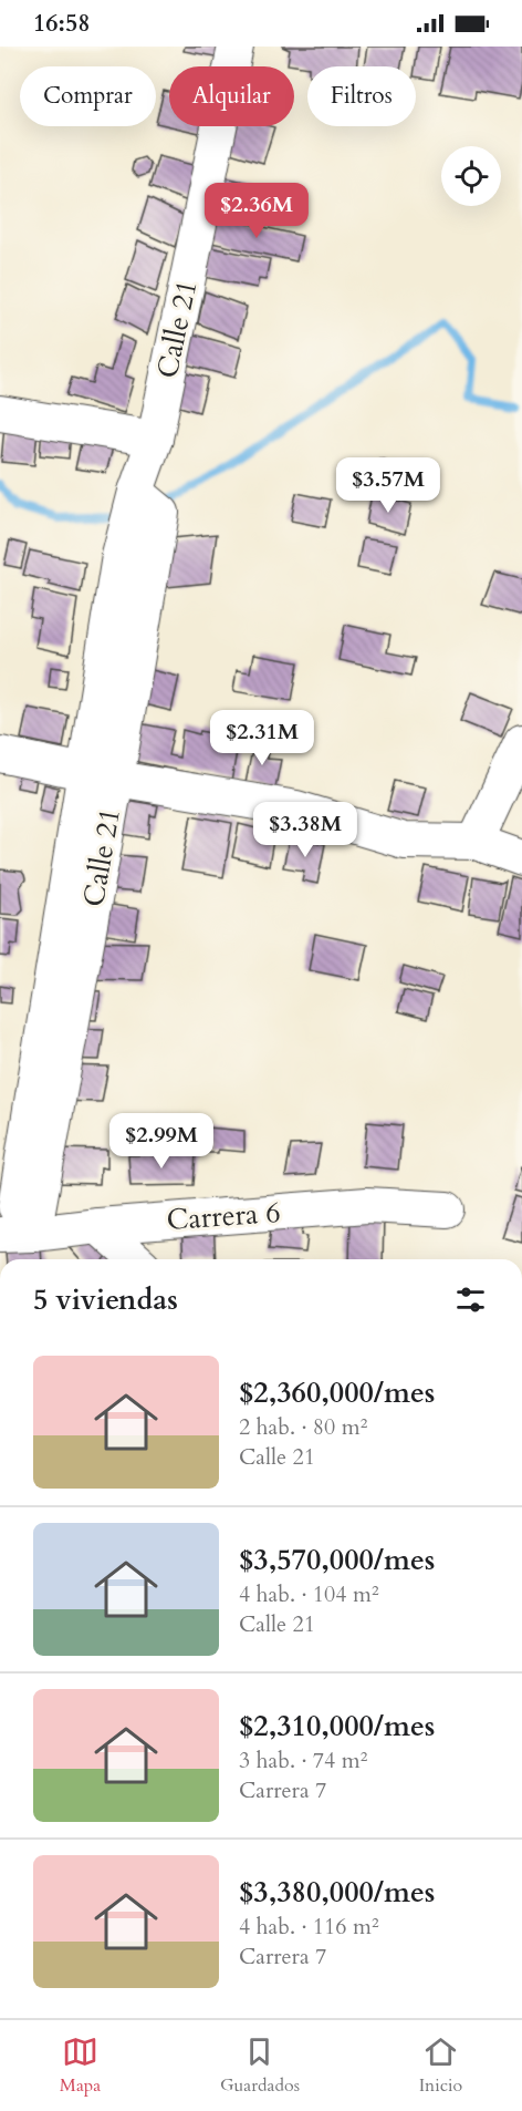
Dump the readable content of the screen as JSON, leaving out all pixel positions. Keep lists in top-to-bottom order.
{
  "streets": {
    "street": ["Calle 21", "Carrera 6"]
  },
  "crossings": [
    ["Calle 21", "Carrera 6"]
  ],
  "page": {
    "status": "16:58",
    "chip": ["Comprar", "Alquilar", "Filtros"],
    "price": [
      "$2.36M",
      "$3.57M",
      "$2.31M",
      "$3.38M",
      "$2.99M"
    ],
    "heading": "5 viviendas",
    "list": [
      {
        "name": "$2,360,000/mes",
        "note": "2 hab. · 80 m² · Calle 21"
      },
      {
        "name": "$3,570,000/mes",
        "note": "4 hab. · 104 m² · Calle 21"
      },
      {
        "name": "$2,310,000/mes",
        "note": "3 hab. · 74 m² · Carrera 7"
      },
      {
        "name": "$3,380,000/mes",
        "note": "4 hab. · 116 m² · Carrera 7"
      }
    ],
    "tabs": ["Mapa", "Guardados", "Inicio"]
  }
}
